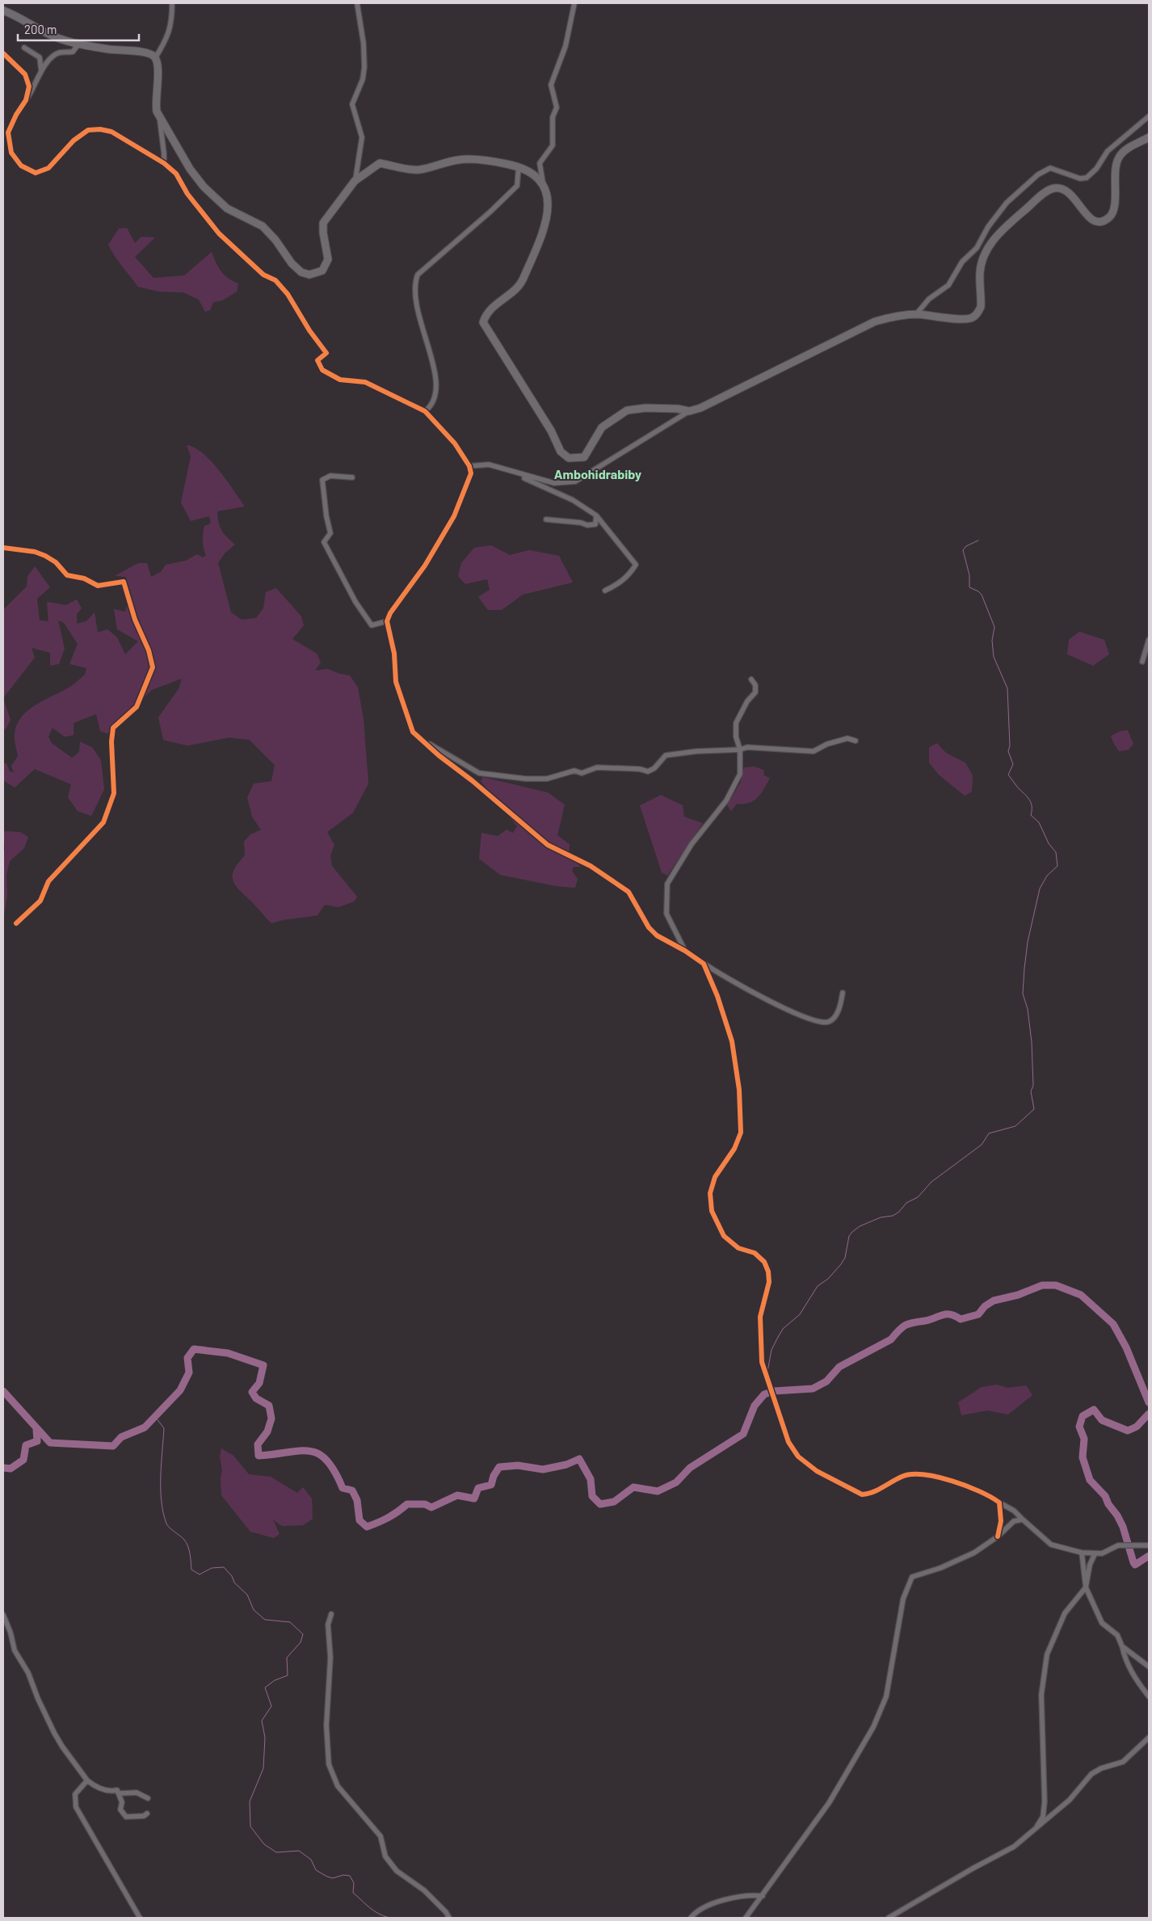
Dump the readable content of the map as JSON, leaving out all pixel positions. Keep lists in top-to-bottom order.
{
  "districts": ["Ambohidrabiby"],
  "scale_bar": "200 m"
}
